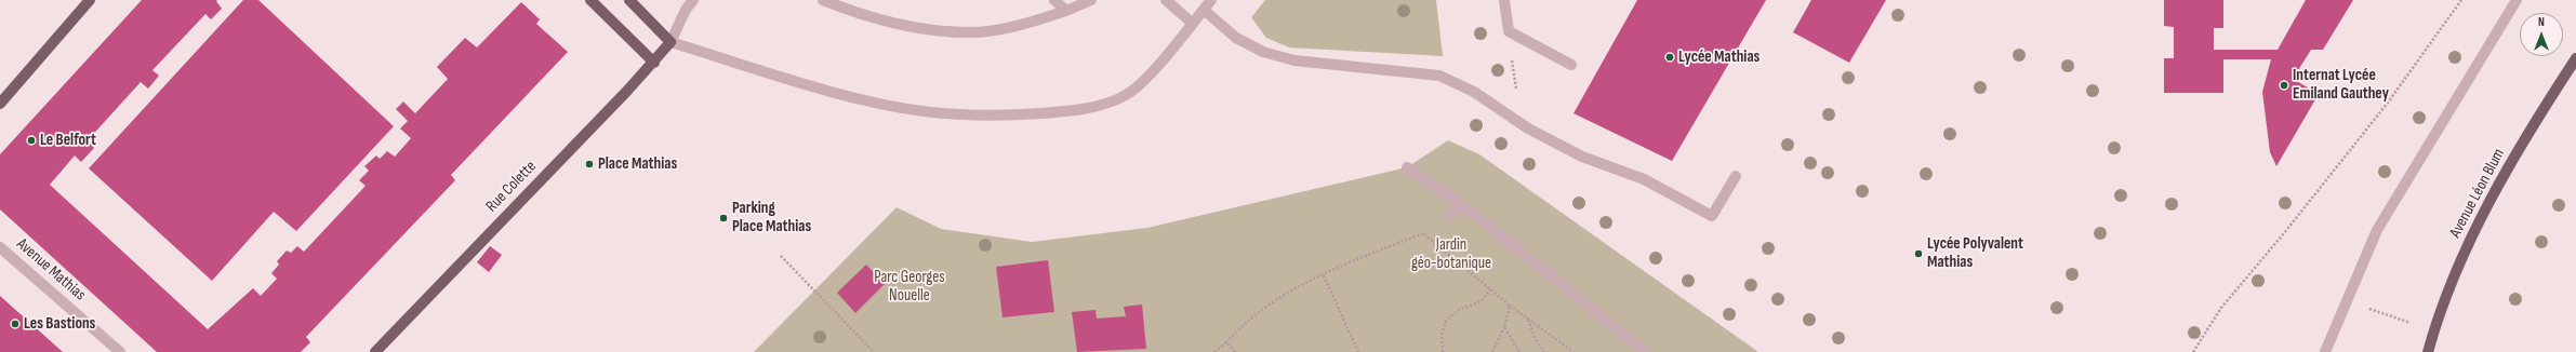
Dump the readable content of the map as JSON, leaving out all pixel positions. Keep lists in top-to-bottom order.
{
  "streets": {
    "main road": ["Rue Colette", "Avenue Léon Blum"],
    "street": ["Avenue Mathias"]
  },
  "parks": ["Jardin géo-botanique", "Parc Georges Nouelle"],
  "places": [
    "Lycée Mathias",
    "Internat Lycée Emiland Gauthey",
    "Le Belfort",
    "Place Mathias",
    "Parking Place Mathias",
    "Lycée Polyvalent Mathias",
    "Les Bastions"
  ],
  "north": "top"
}
